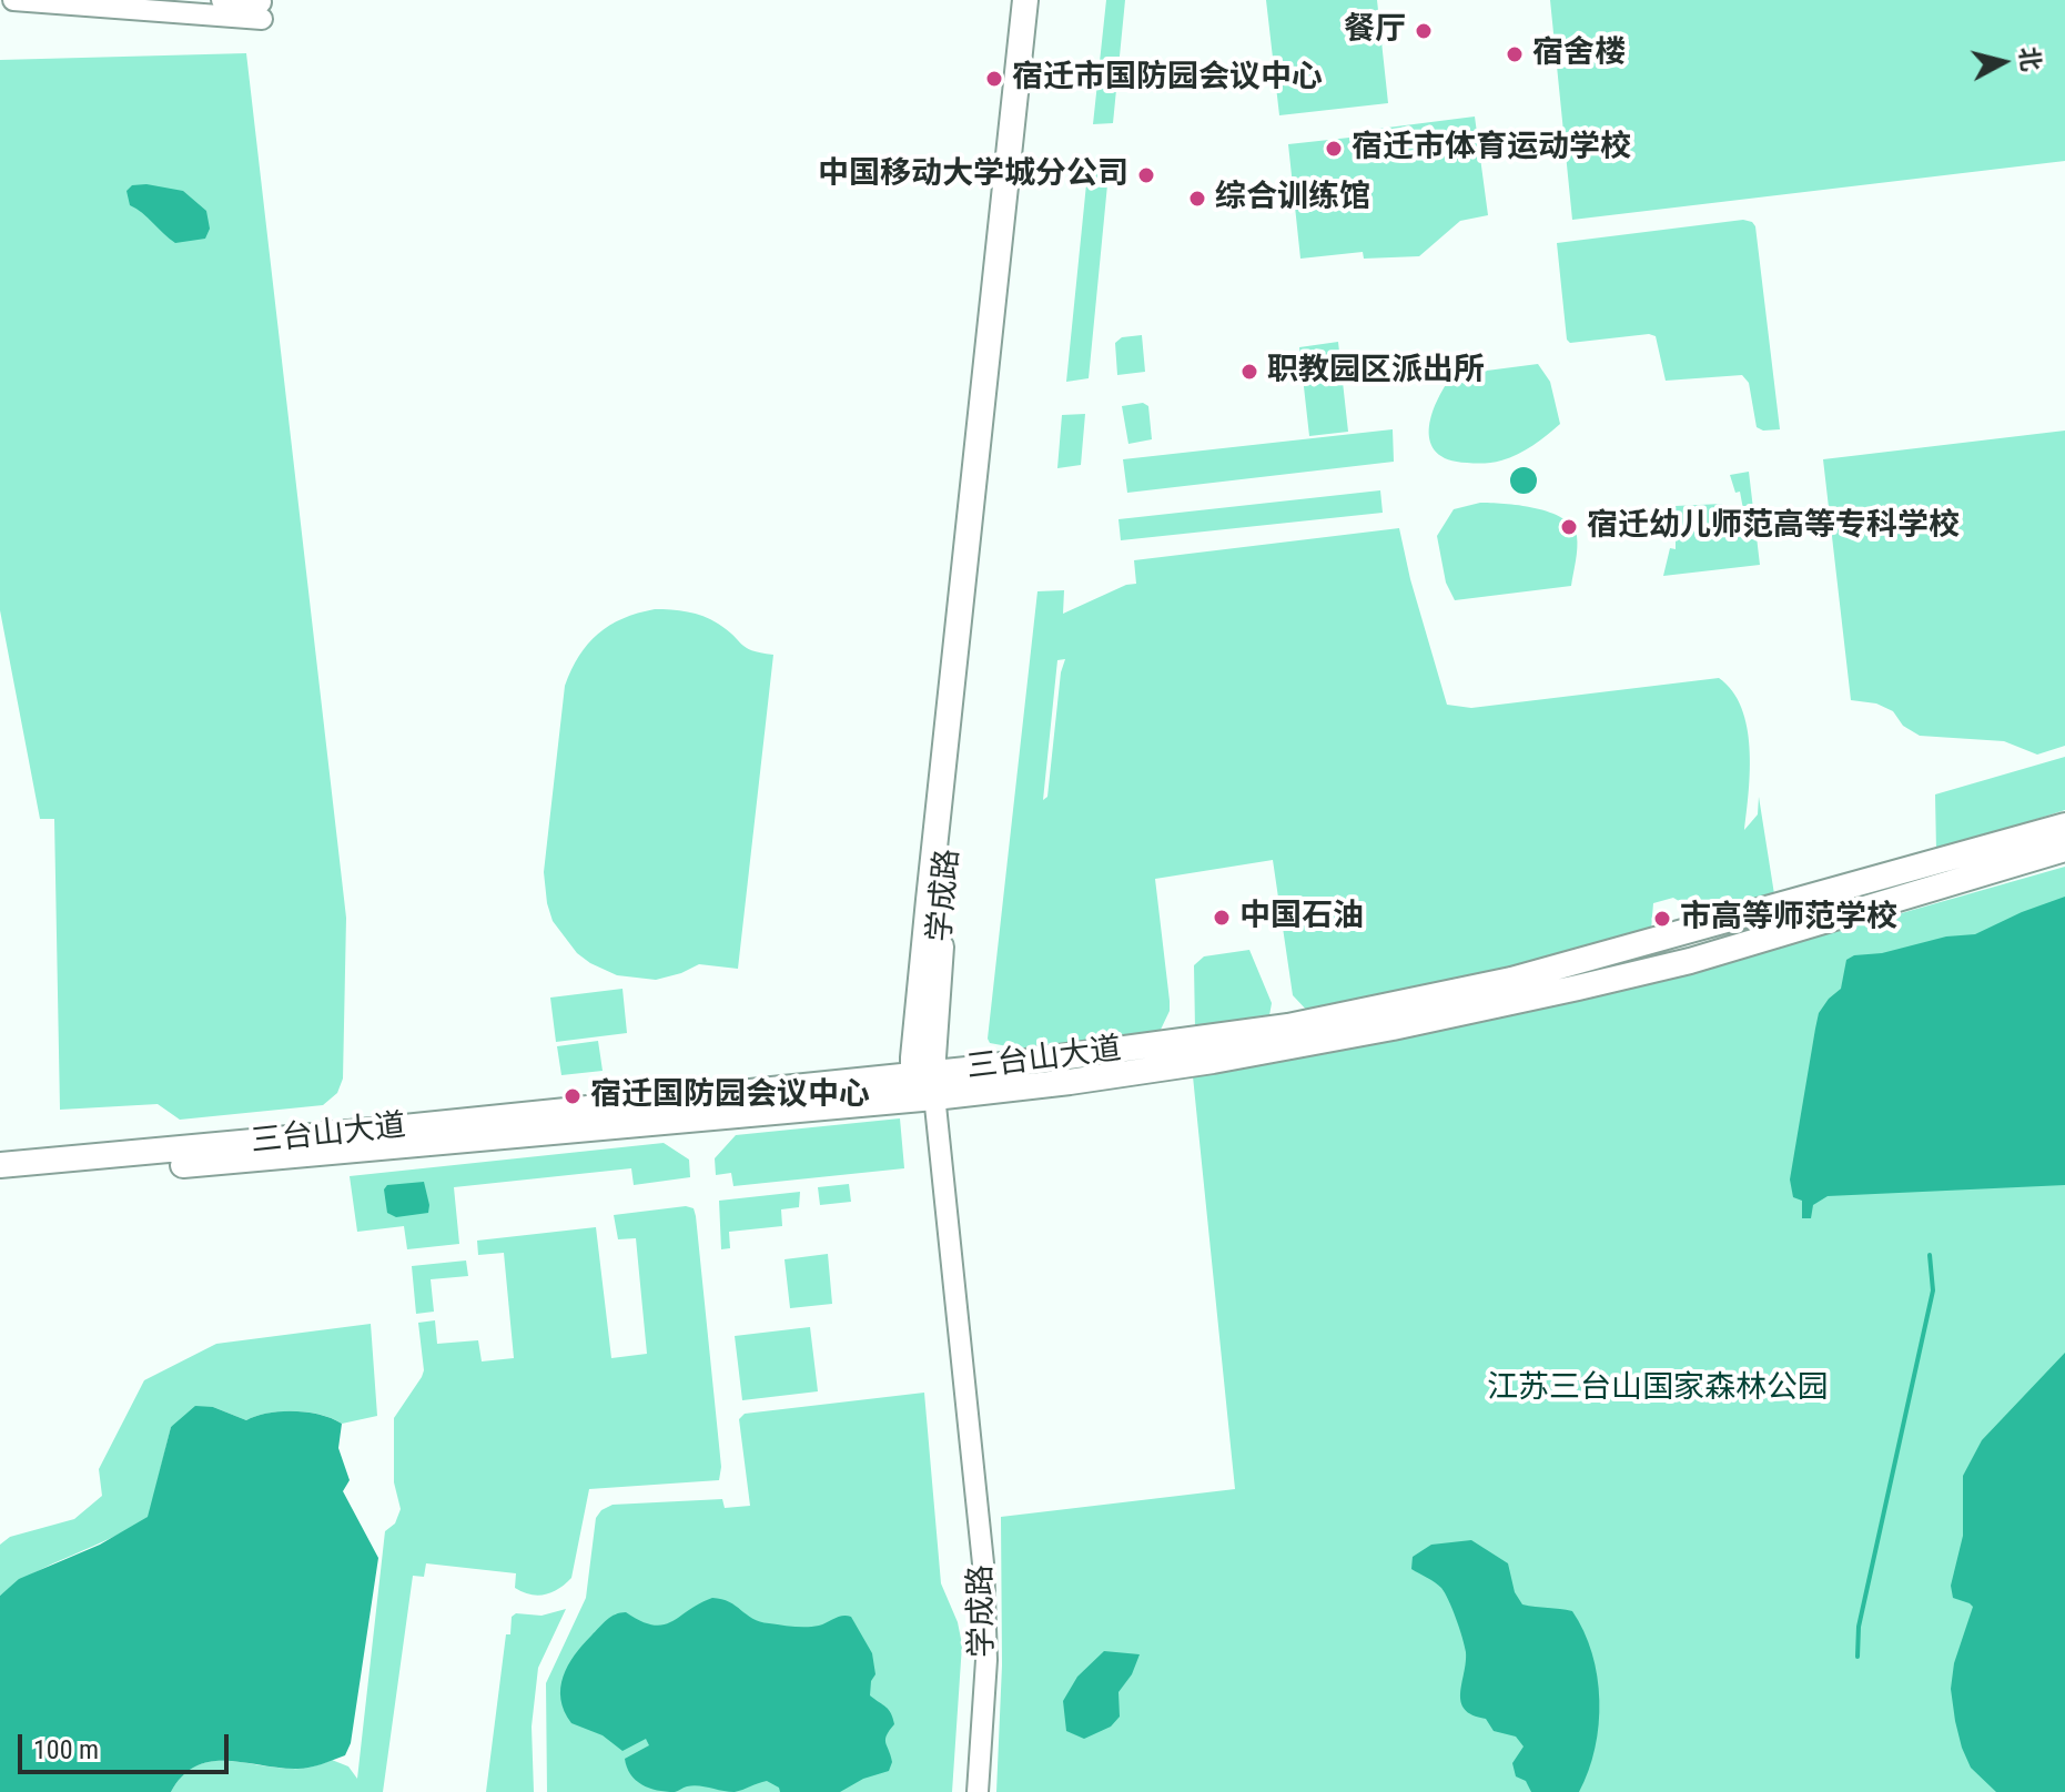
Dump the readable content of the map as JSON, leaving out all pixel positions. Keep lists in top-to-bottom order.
{
  "streets": {
    "main road": ["学成路", "三台山大道"]
  },
  "crossings": [
    ["学成路", "三台山大道"]
  ],
  "parks": ["江苏三台山国家森林公园"],
  "places": [
    "餐厅",
    "宿舍楼",
    "宿迁市国防园会议中心",
    "宿迁市体育运动学校",
    "中国移动大学城分公司",
    "综合训练馆",
    "职教园区派出所",
    "宿迁幼儿师范高等专科学校",
    "中国石油",
    "市高等师范学校",
    "宿迁国防园会议中心"
  ],
  "scale_bar": "100 m",
  "north": "right"
}
